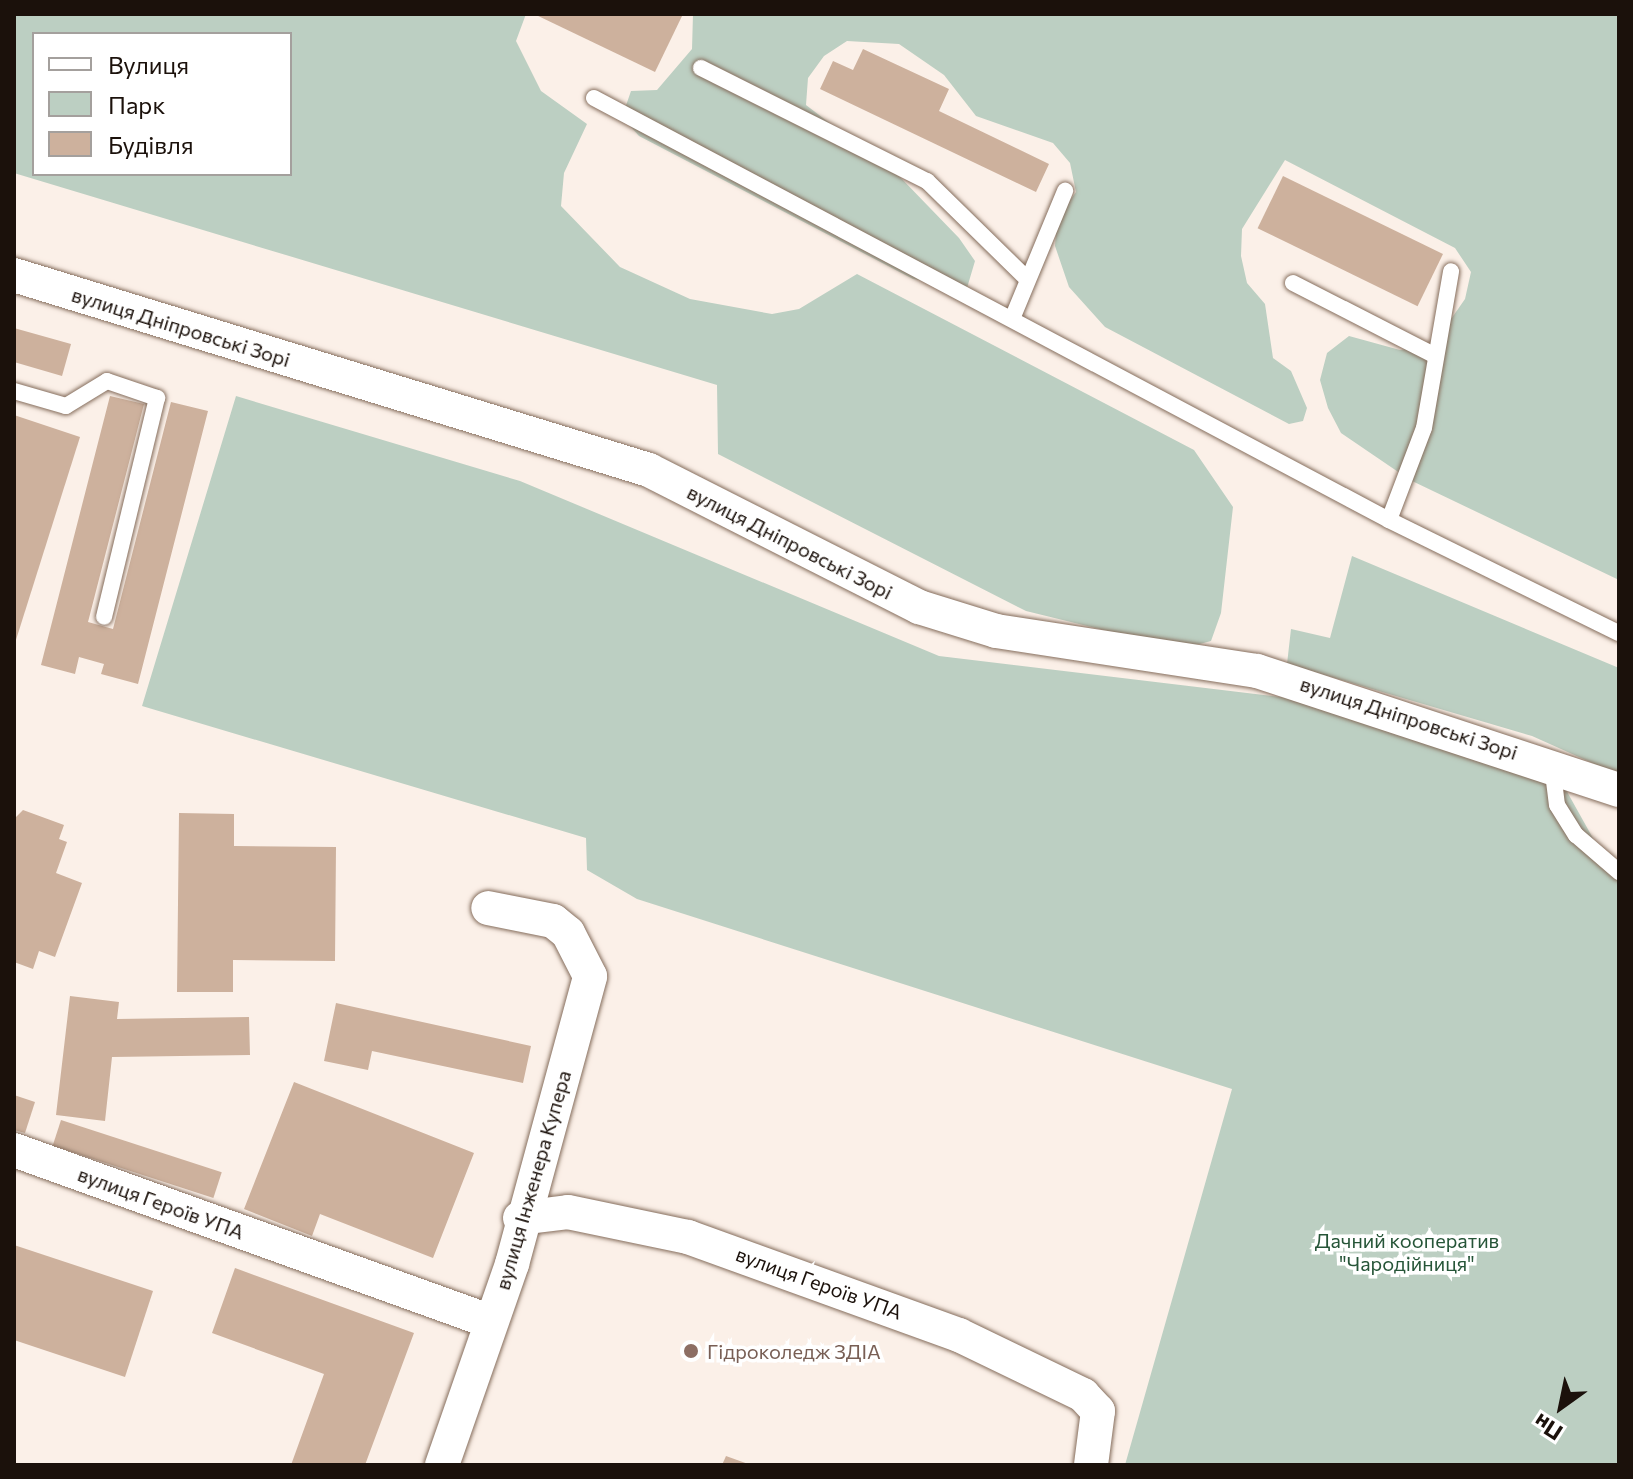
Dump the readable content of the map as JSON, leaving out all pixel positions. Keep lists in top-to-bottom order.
{
  "streets": {
    "street": ["вулиця Дніпровські Зорі", "вулиця Інженера Купера", "вулиця Героїв УПА"]
  },
  "crossings": [
    ["вулиця Інженера Купера", "вулиця Героїв УПА"]
  ],
  "parks": ["Дачний кооператив \"Чародійниця\""],
  "places": ["Гідроколедж ЗДIА"],
  "legend": ["Вулиця", "Парк", "Будівля"],
  "north": "bottom left"
}
